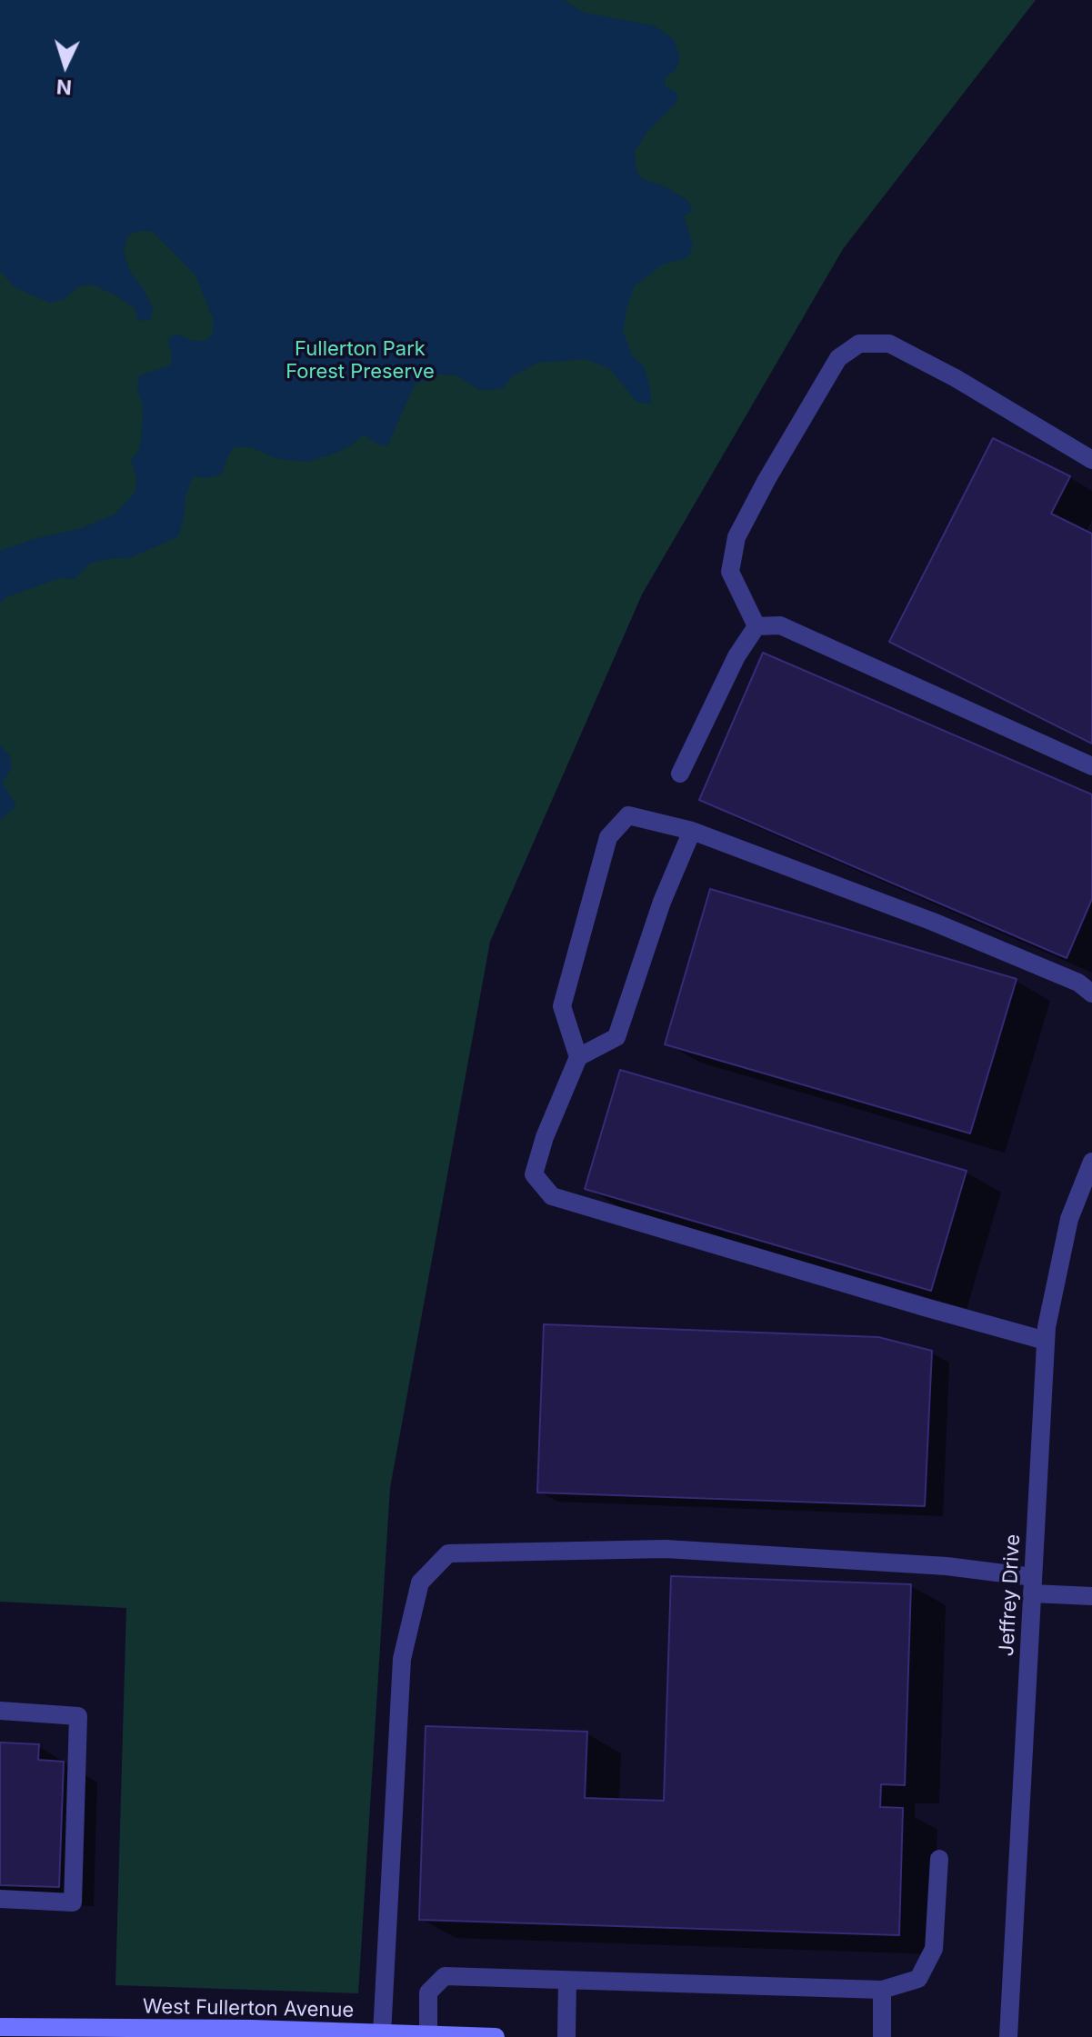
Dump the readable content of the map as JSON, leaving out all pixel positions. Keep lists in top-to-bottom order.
{
  "streets": {
    "street": ["Jeffrey Drive", "West Fullerton Avenue"]
  },
  "parks": ["Fullerton Park Forest Preserve"],
  "north": "bottom"
}
